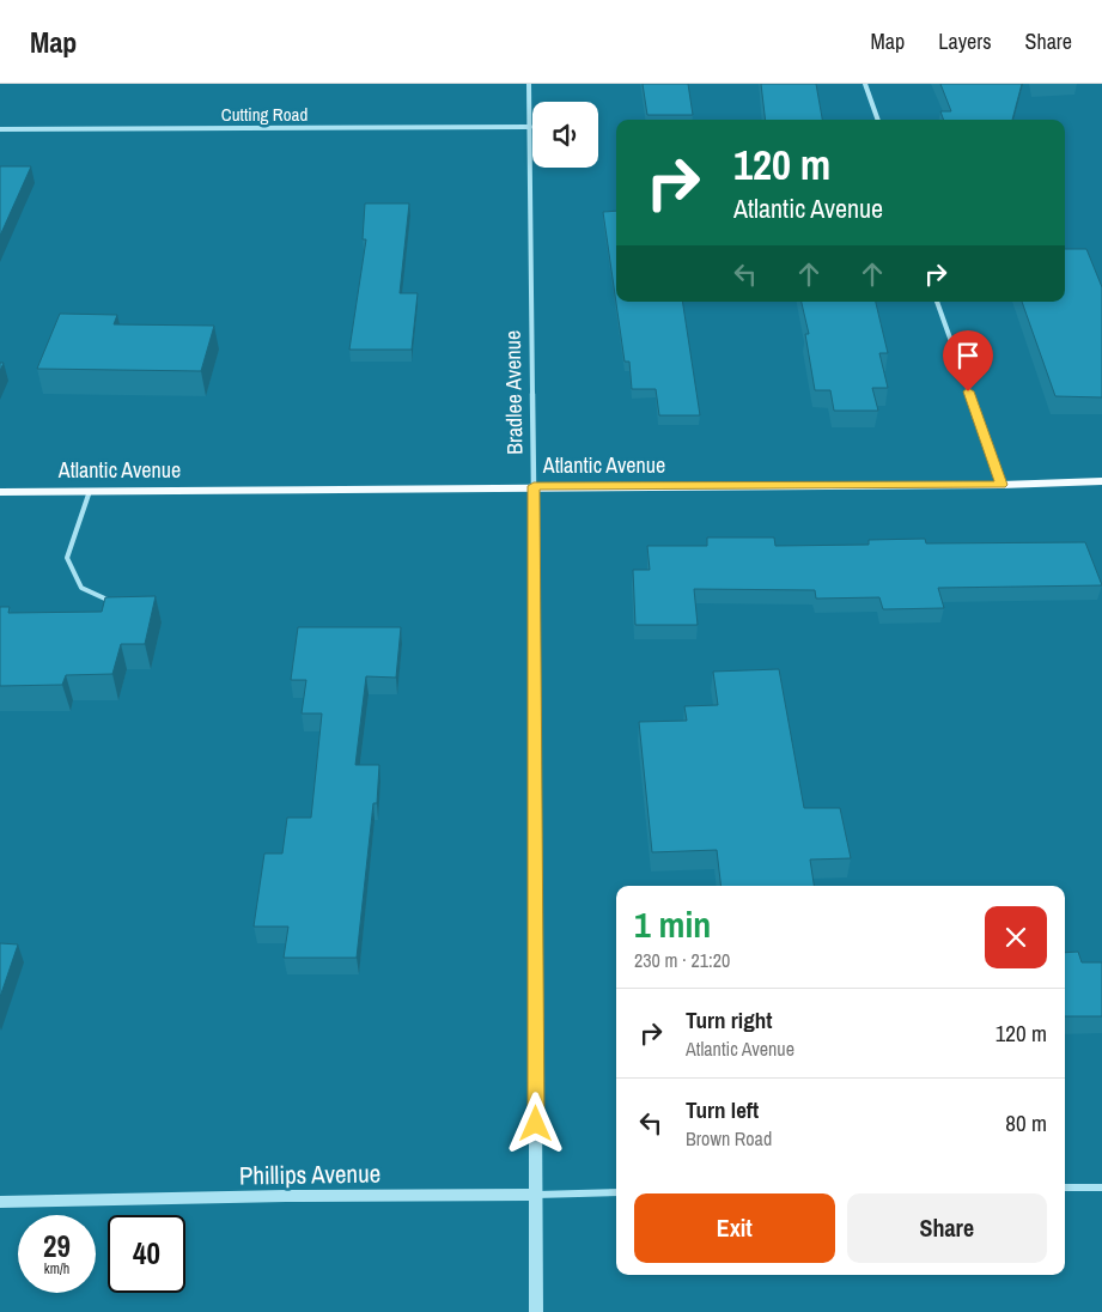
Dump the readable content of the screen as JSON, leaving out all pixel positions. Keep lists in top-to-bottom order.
{
  "streets": {
    "main road": ["Atlantic Avenue"],
    "street": ["Cutting Road", "Bradlee Avenue", "Phillips Avenue"]
  },
  "crossings": [
    ["Cutting Road", "Bradlee Avenue"],
    ["Bradlee Avenue", "Atlantic Avenue"],
    ["Bradlee Avenue", "Phillips Avenue"]
  ],
  "page": {
    "header": "Map",
    "nav": ["Map", "Layers", "Share"],
    "turn": ["120 m", "Atlantic Avenue"],
    "heading": ["1 min", "230 m · 21:20"],
    "list": [
      {
        "name": "Turn right",
        "note": "Atlantic Avenue",
        "value": "120 m"
      },
      {
        "name": "Turn left",
        "note": "Brown Road",
        "value": "80 m"
      }
    ],
    "buttons": ["Exit", "Share"],
    "speed": "29 km/h",
    "limit": "40"
  }
}
